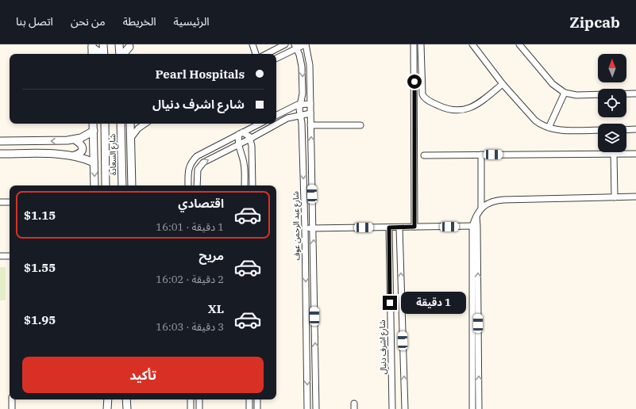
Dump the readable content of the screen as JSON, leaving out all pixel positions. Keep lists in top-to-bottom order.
{
  "streets": {
    "street": ["شارع السعادة", "شارع عبد الرحمن عوف", "شارع اشرف دنيال"]
  },
  "north": "top",
  "page": {
    "header": "Zipcab",
    "nav": [
      "الرئيسية",
      "الخريطة",
      "من نحن",
      "اتصل بنا"
    ],
    "banner": ["Pearl Hospitals", "شارع اشرف دنيال"],
    "list": [
      {
        "name": "اقتصادي",
        "note": "1 دقيقة · 16:01",
        "value": "$1.15"
      },
      {
        "name": "مريح",
        "note": "2 دقيقة · 16:02",
        "value": "$1.55"
      },
      {
        "name": "XL",
        "note": "3 دقيقة · 16:03",
        "value": "$1.95"
      }
    ],
    "bubble": "1 دقيقة",
    "buttons": "تأكيد"
  }
}
